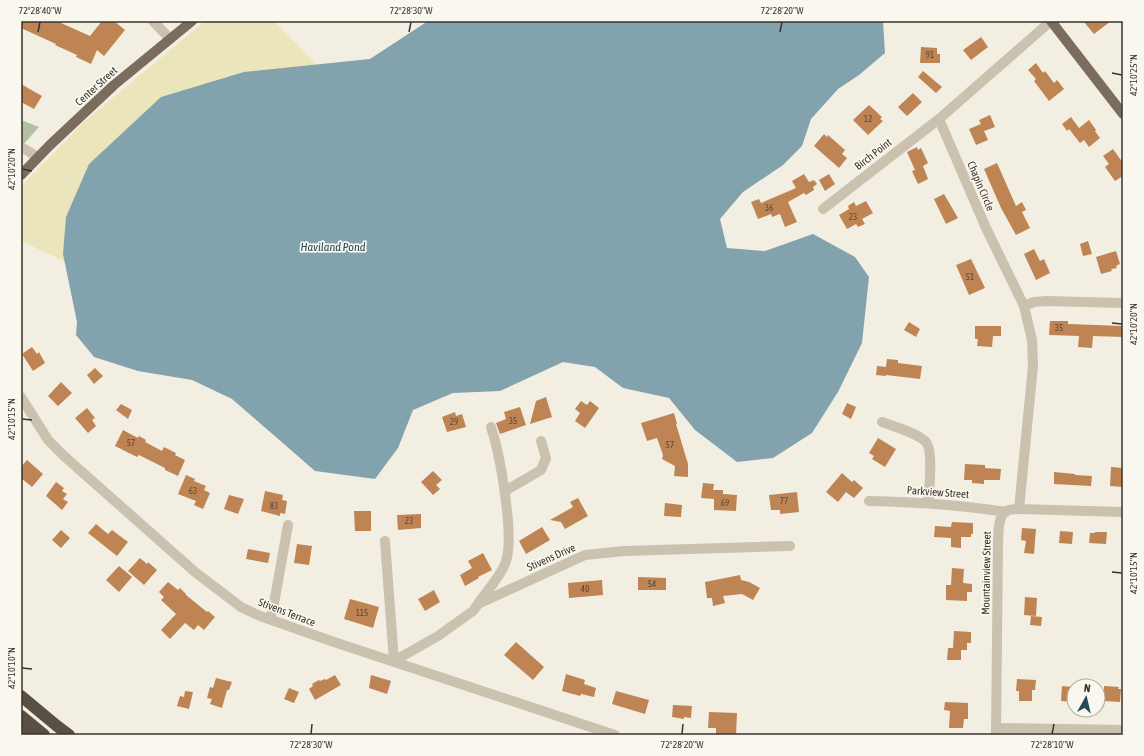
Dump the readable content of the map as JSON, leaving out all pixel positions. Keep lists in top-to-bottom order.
{
  "streets": {
    "main road": ["Center Street"],
    "street": [
      "Birch Point",
      "Chapin Circle",
      "Parkview Street",
      "Stivens Drive",
      "Mountainview Street",
      "Stivens Terrace"
    ]
  },
  "crossings": [
    ["Birch Point", "Chapin Circle"],
    ["Parkview Street", "Mountainview Street"],
    ["Stivens Drive", "Stivens Terrace"]
  ],
  "water": ["Haviland Pond"],
  "house_numbers": [
    "91",
    "12",
    "36",
    "23",
    "51",
    "35",
    "35",
    "29",
    "57",
    "57",
    "63",
    "77",
    "69",
    "83",
    "23",
    "54",
    "40",
    "115"
  ],
  "north": "top",
  "coordinates": [
    "72°28'40\"W",
    "72°28'30\"W",
    "72°28'20\"W",
    "42°10'25\"N",
    "42°10'20\"N",
    "42°10'15\"N",
    "42°10'10\"N",
    "72°28'10\"W"
  ]
}
